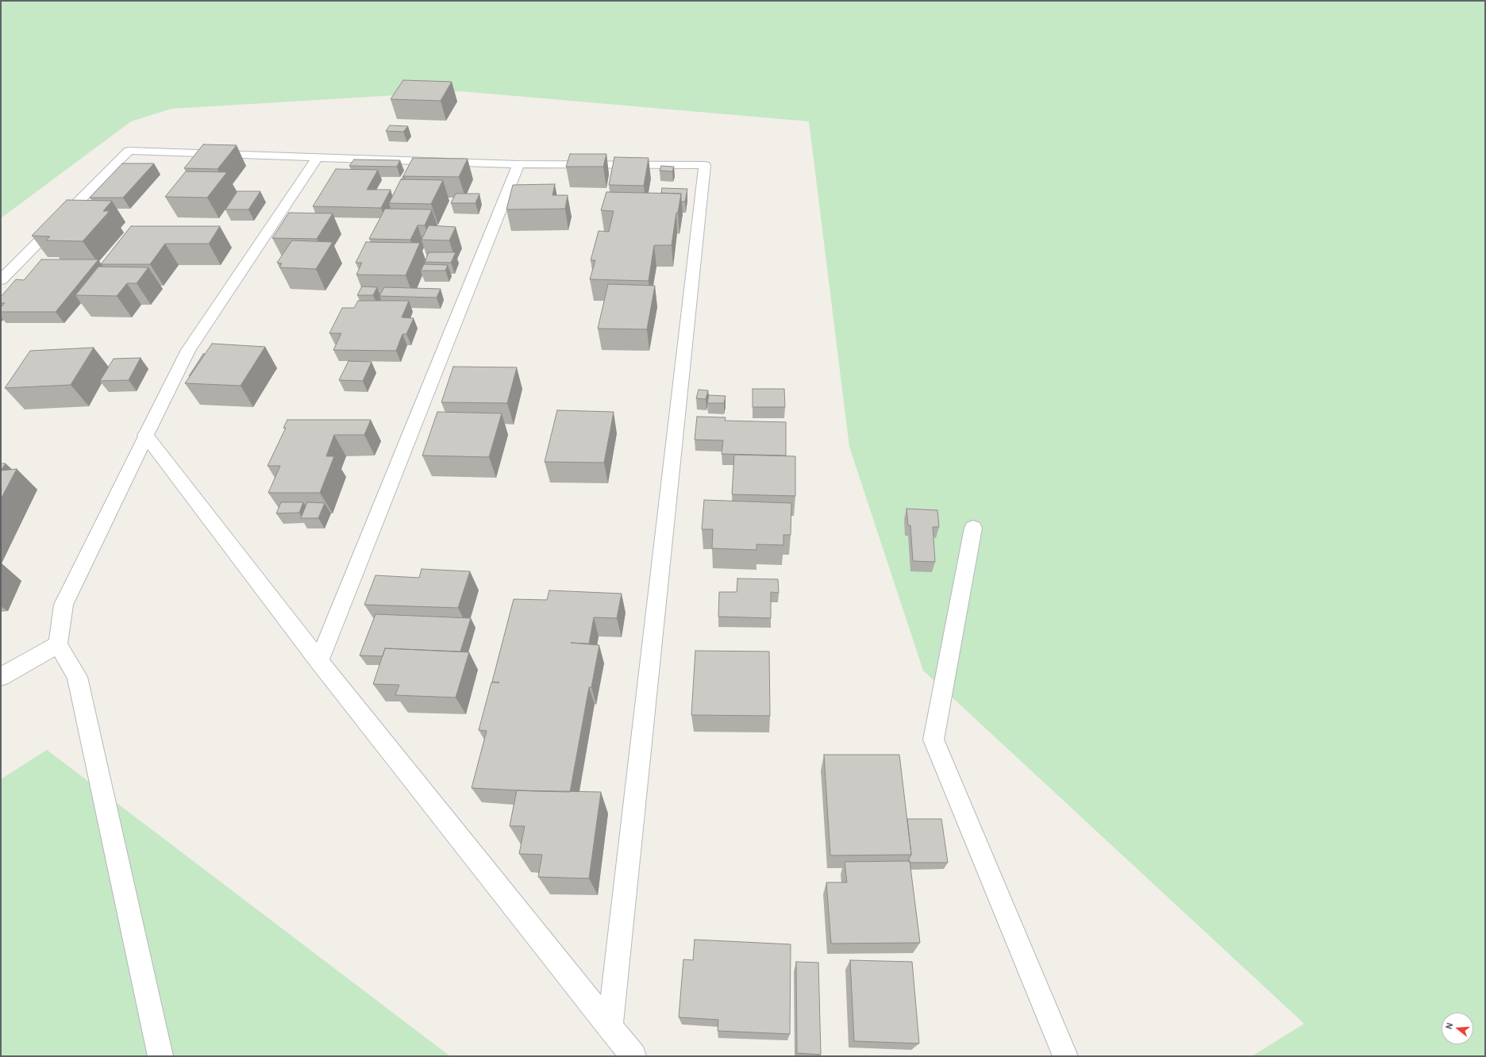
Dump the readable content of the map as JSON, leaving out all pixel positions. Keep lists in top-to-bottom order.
{
  "north": "left"
}
